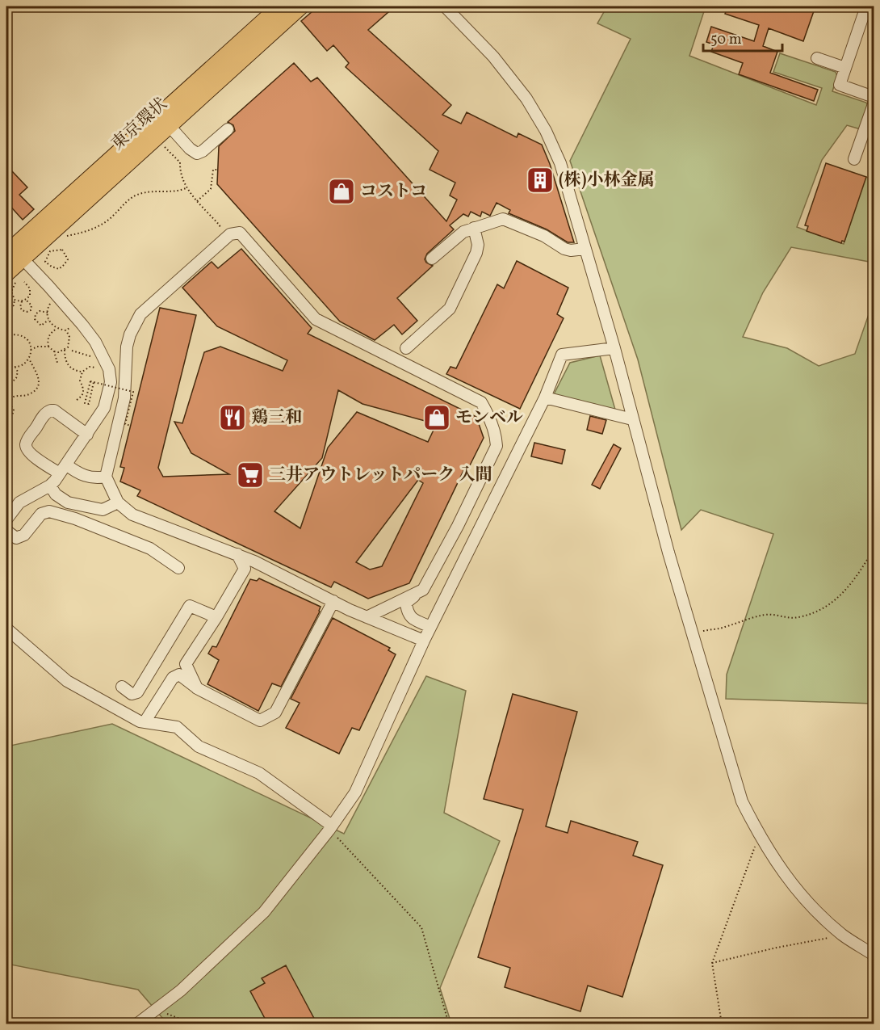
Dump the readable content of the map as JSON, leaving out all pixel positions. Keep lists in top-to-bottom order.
{
  "streets": {
    "highway": ["東京環状"]
  },
  "places": {
    "building": ["(株)小林金属"],
    "shop": ["コストコ", "モンベル"],
    "restaurant": ["鶏三和"],
    "supermarket": ["三井アウトレットパーク 入間"]
  },
  "scale_bar": "50 m"
}
